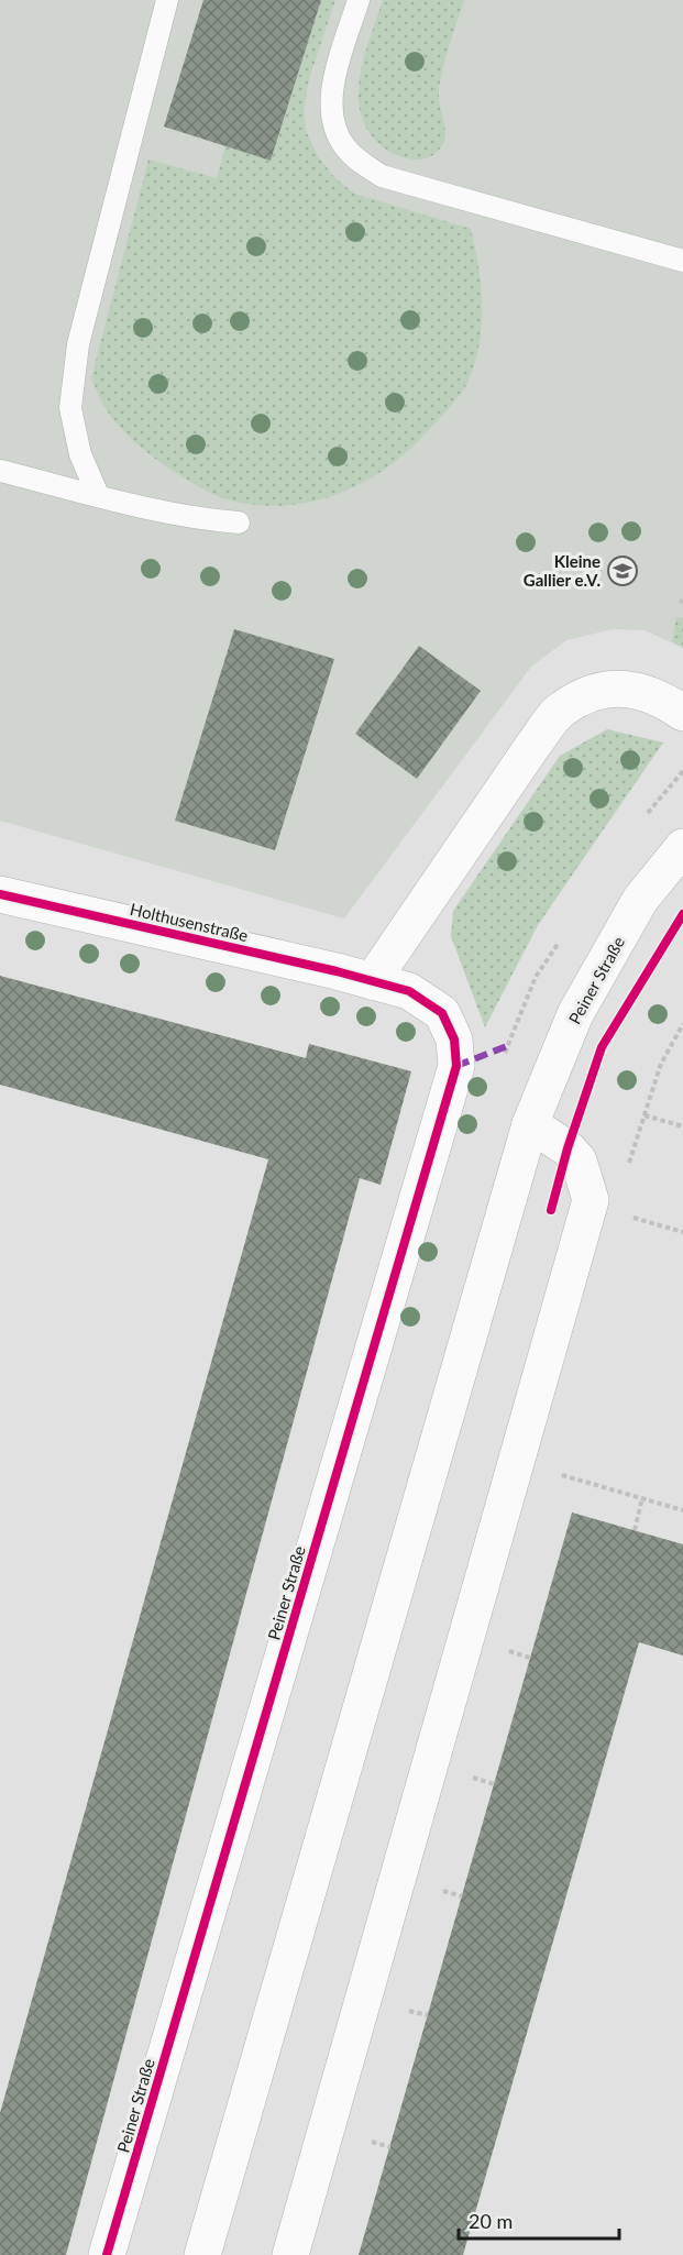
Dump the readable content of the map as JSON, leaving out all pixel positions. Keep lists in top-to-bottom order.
{
  "streets": {
    "street": ["Holthusenstraße", "Peiner Straße"]
  },
  "crossings": [
    ["Holthusenstraße", "Peiner Straße"]
  ],
  "places": {
    "school or university": ["Kleine Gallier e.V."]
  },
  "scale_bar": "20 m"
}
